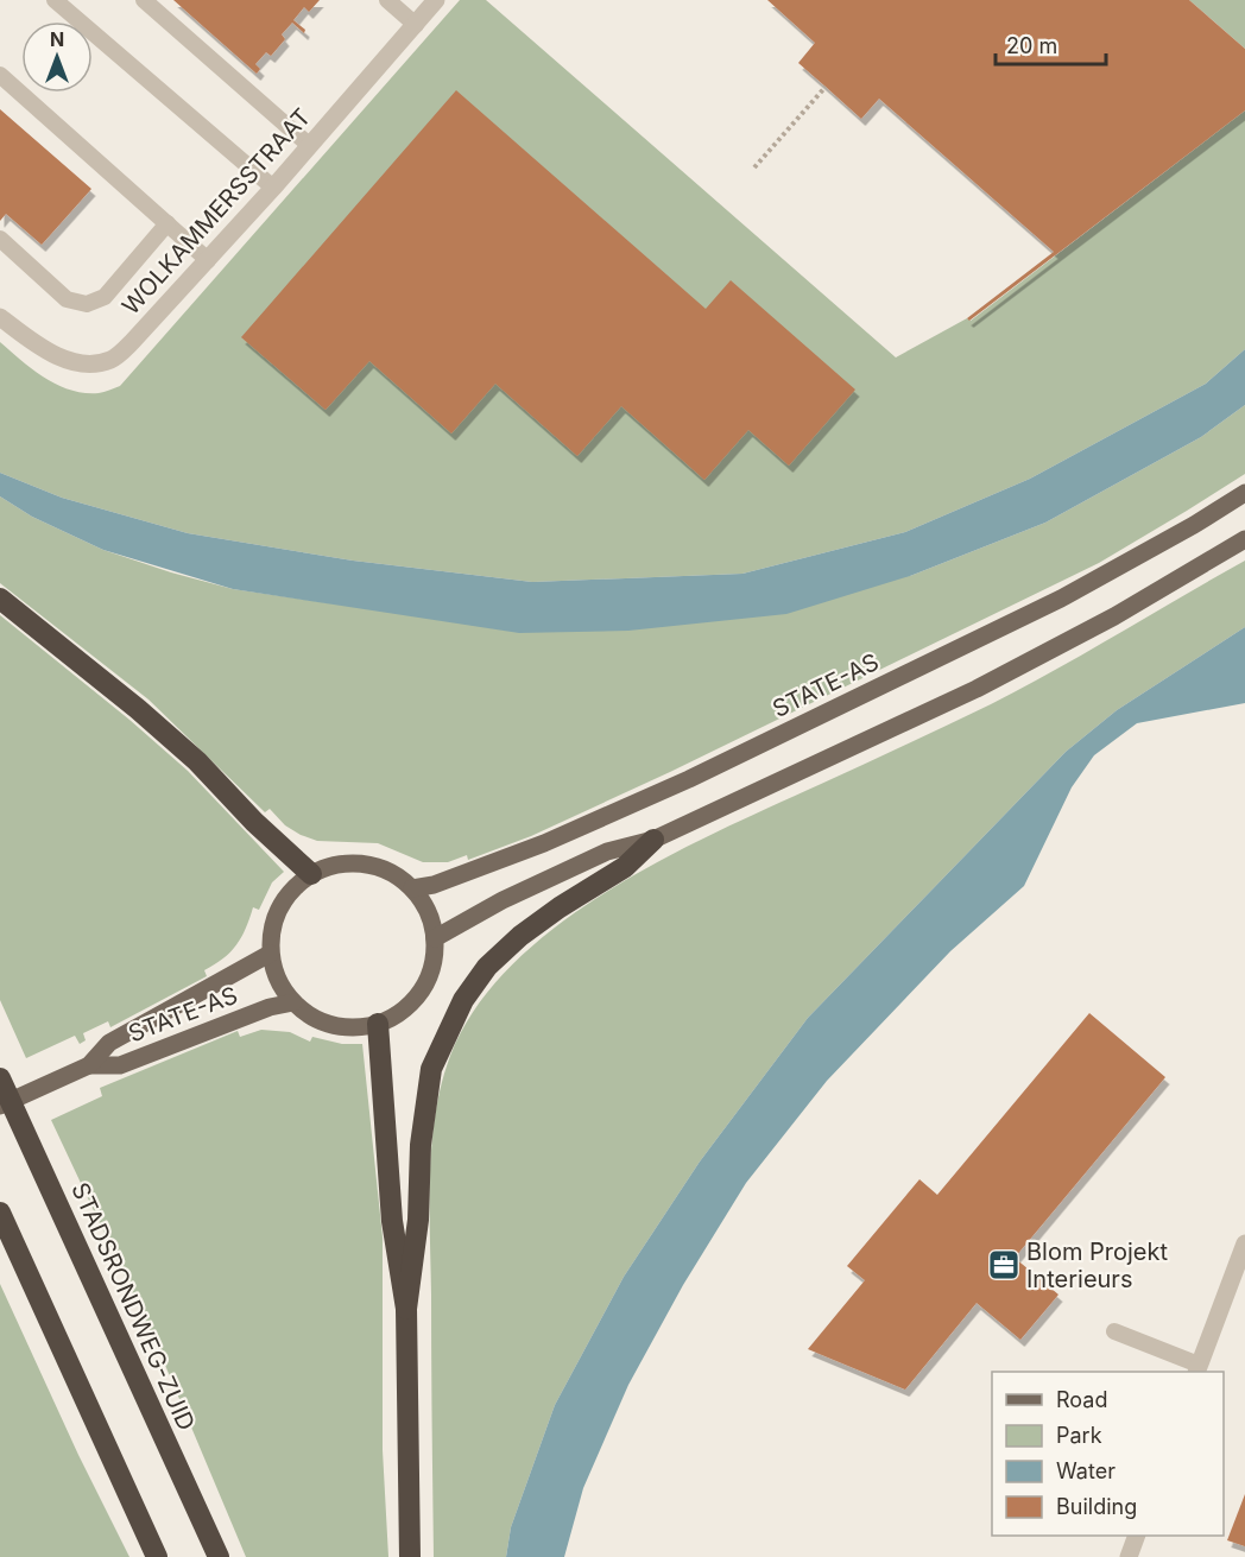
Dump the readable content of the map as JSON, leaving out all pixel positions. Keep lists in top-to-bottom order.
{
  "streets": {
    "highway": ["STADSRONDWEG-ZUID"],
    "main road": ["STATE-AS"],
    "street": ["WOLKAMMERSSTRAAT"]
  },
  "places": {
    "office": ["Blom Projekt Interieurs"]
  },
  "legend": [
    "Road",
    "Park",
    "Water",
    "Building"
  ],
  "scale_bar": "20 m",
  "north": "top"
}
